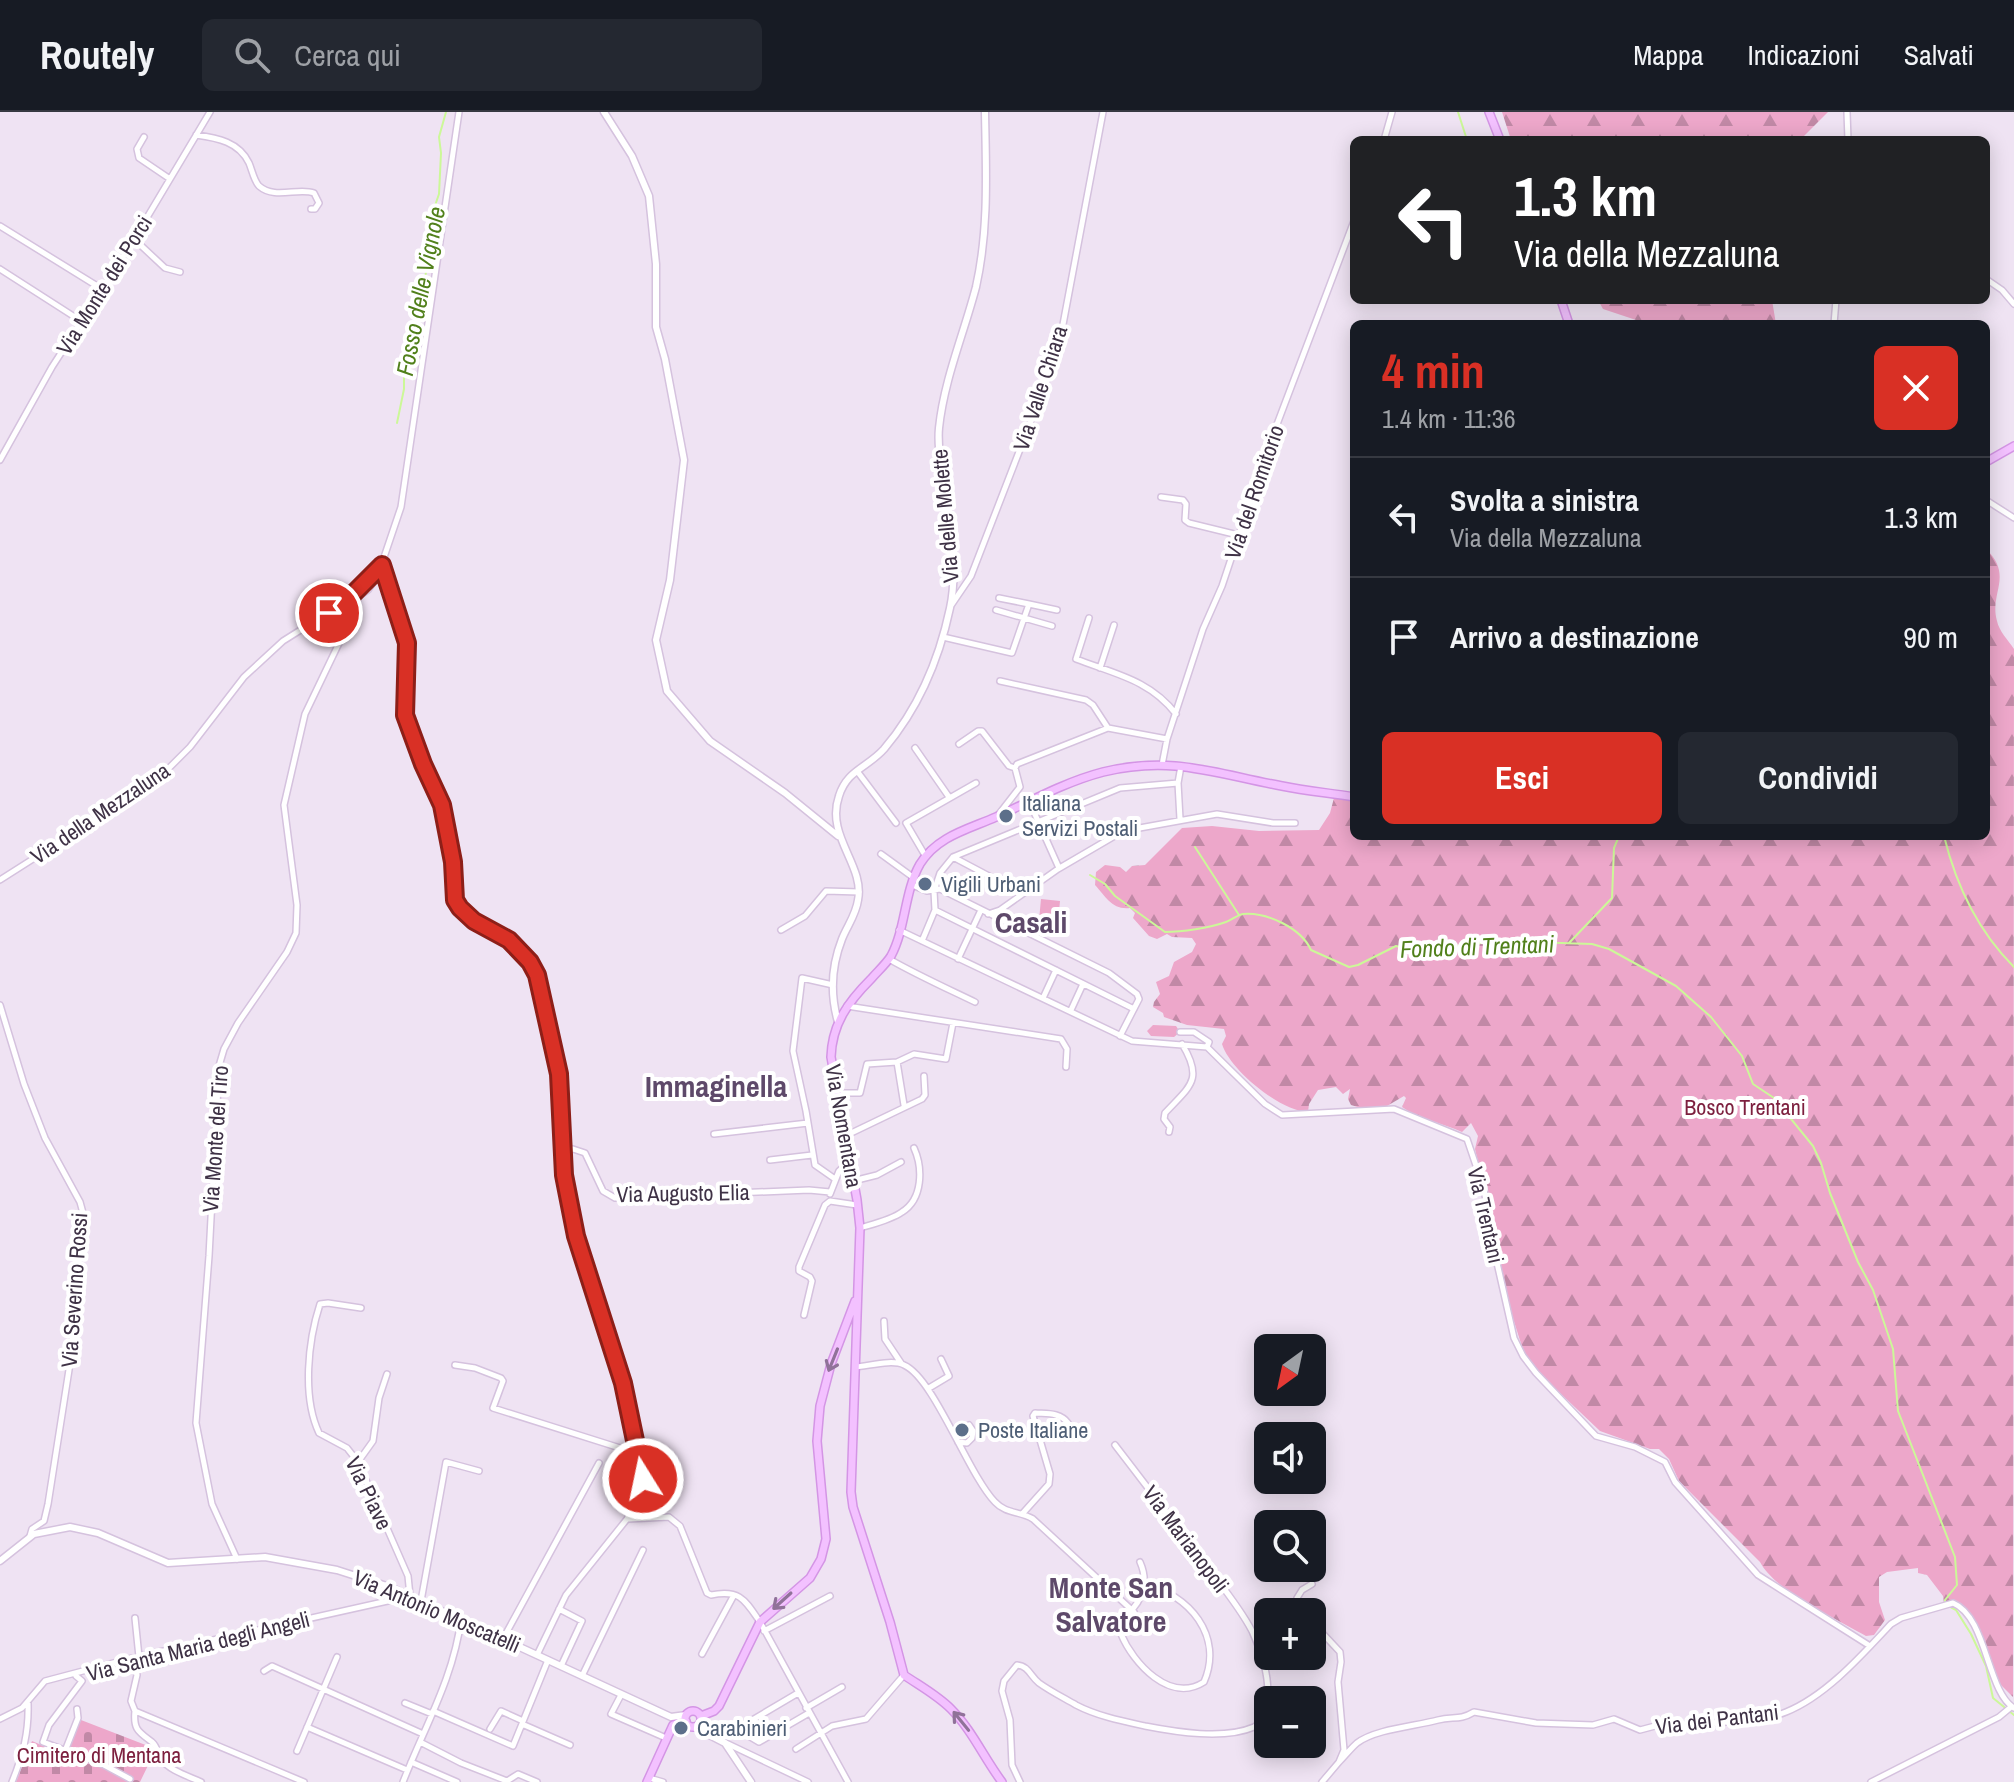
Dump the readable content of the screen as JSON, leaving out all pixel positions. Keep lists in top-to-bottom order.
{
  "streets": {
    "main road": ["Via Nomentana"],
    "street": [
      "Via Monte dei Porci",
      "Via Valle Chiara",
      "Via del Romitorio",
      "Via delle Molette",
      "Via della Mezzaluna",
      "Via Monte del Tiro",
      "Via Augusto Elia",
      "Via Trentani",
      "Via Severino Rossi",
      "Via Piave",
      "Via Marianopoli",
      "Via Antonio Moscatelli",
      "Via Santa Maria degli Angeli",
      "Via dei Pantani"
    ]
  },
  "crossings": [
    ["Via Valle Chiara", "Via delle Molette"],
    ["Via del Romitorio", "Via Nomentana"],
    ["Via della Mezzaluna", "Via Monte del Tiro"],
    ["Via Monte del Tiro", "Via Antonio Moscatelli"],
    ["Via Trentani", "Via dei Pantani"],
    ["Via Severino Rossi", "Via Antonio Moscatelli"],
    ["Via Piave", "Via Antonio Moscatelli"],
    ["Via Piave", "Via Santa Maria degli Angeli"],
    ["Via Antonio Moscatelli", "Via Santa Maria degli Angeli"]
  ],
  "districts": ["Casali", "Immaginella", "Monte San Salvatore"],
  "water": ["Fosso delle Vignole", "Fondo di Trentani"],
  "parks": ["Bosco Trentani", "Cimitero di Mentana"],
  "places": [
    "Italiana Servizi Postali",
    "Vigili Urbani",
    "Poste Italiane",
    "Carabinieri"
  ],
  "north": "bottom left",
  "page": {
    "header": "Routely",
    "search": "Cerca qui",
    "nav": ["Mappa", "Indicazioni", "Salvati"],
    "turn": ["1.3 km", "Via della Mezzaluna"],
    "heading": ["4 min", "1.4 km · 11:36"],
    "list": [
      {
        "name": "Svolta a sinistra",
        "note": "Via della Mezzaluna",
        "value": "1.3 km"
      },
      {
        "name": "Arrivo a destinazione",
        "value": "90 m"
      }
    ],
    "buttons": ["Esci", "Condividi"],
    "map_buttons": ["+", "−"]
  }
}
